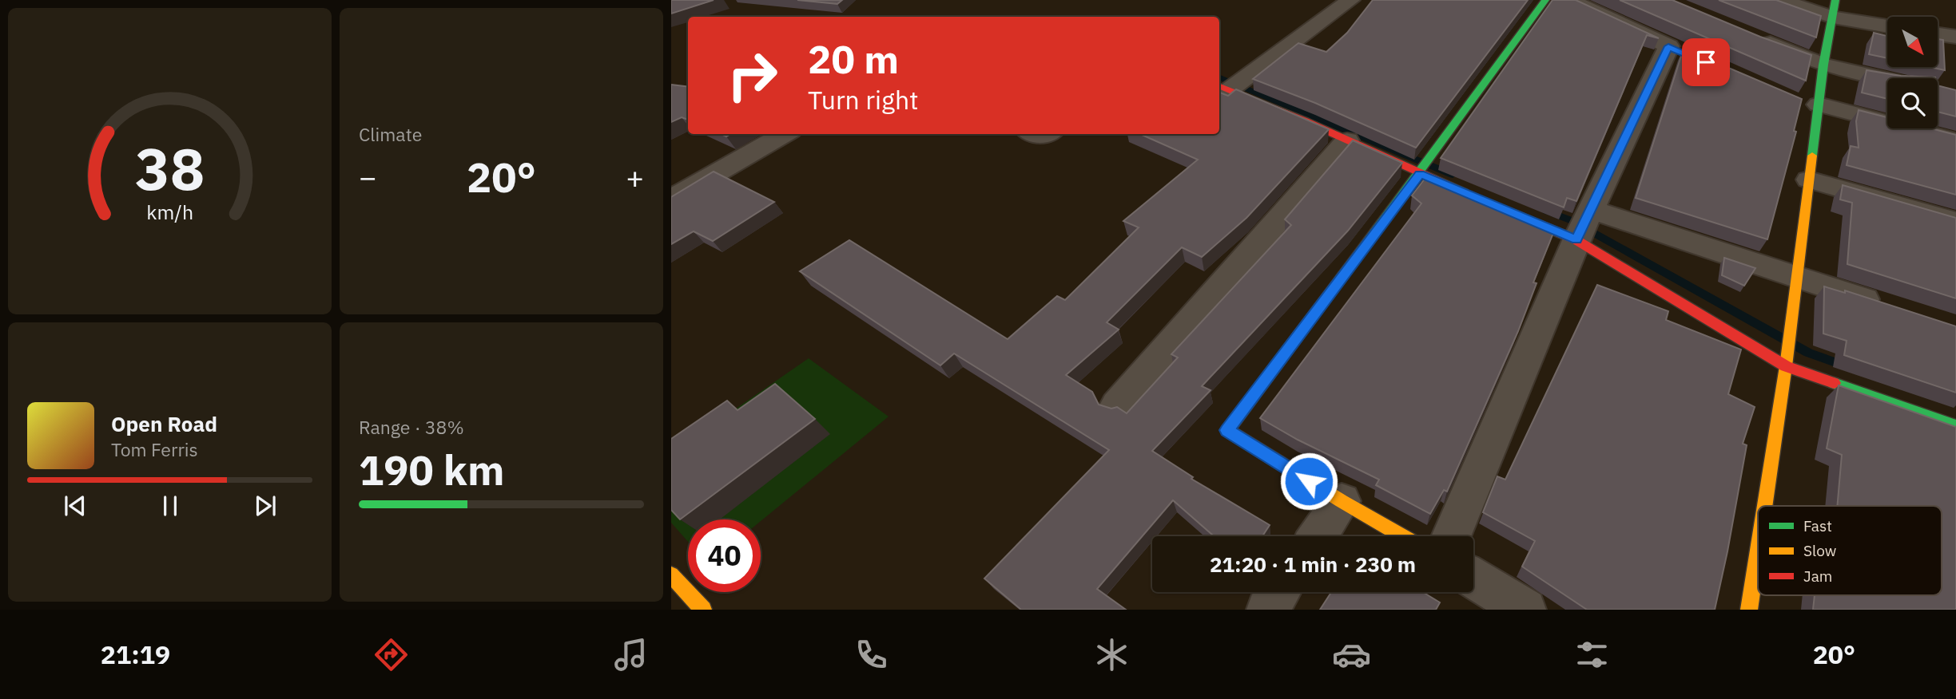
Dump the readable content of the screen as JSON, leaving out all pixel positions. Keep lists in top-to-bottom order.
{
  "legend": ["Fast", "Slow", "Jam"],
  "north": "bottom right",
  "page": {
    "tile": [
      "Climate",
      ["Range · 38%", "190 km"]
    ],
    "turn": ["20 m", "Turn right"],
    "heat": ["−", "20°", "+"],
    "song": ["Open Road", "Tom Ferris"],
    "limit": "40",
    "trip": "21:20 · 1 min · 230 m",
    "tabs": ["21:19", "20°"],
    "gauge": ["38", "km/h"]
  }
}
